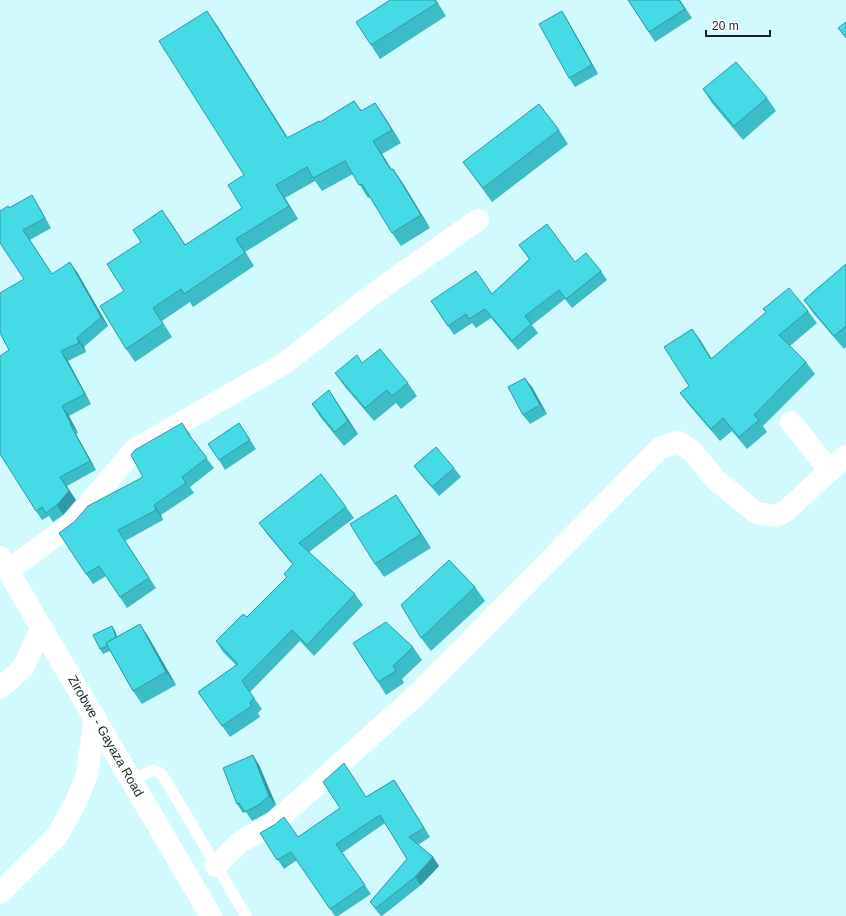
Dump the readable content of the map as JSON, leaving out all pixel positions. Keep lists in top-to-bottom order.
{
  "streets": {
    "street": ["Zirobwe - Gayaza Road"]
  },
  "scale_bar": "20 m"
}
